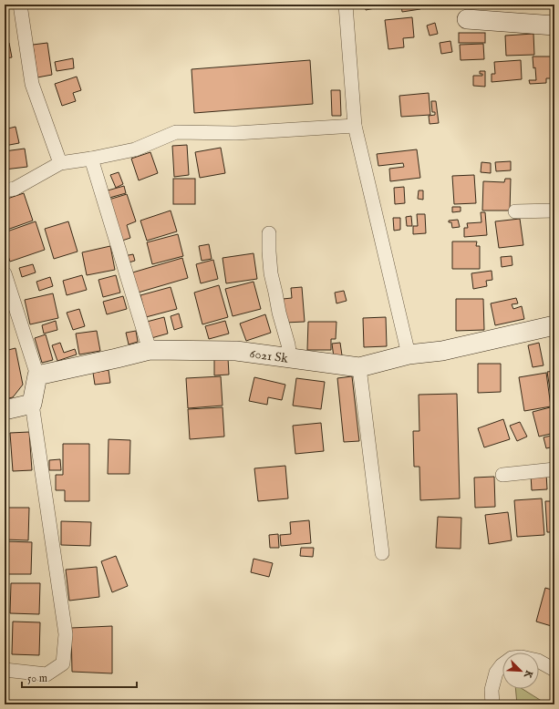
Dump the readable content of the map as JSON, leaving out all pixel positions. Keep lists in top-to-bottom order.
{
  "streets": {
    "street": ["6021 Sk"]
  },
  "scale_bar": "50 m",
  "north": "bottom right"
}
